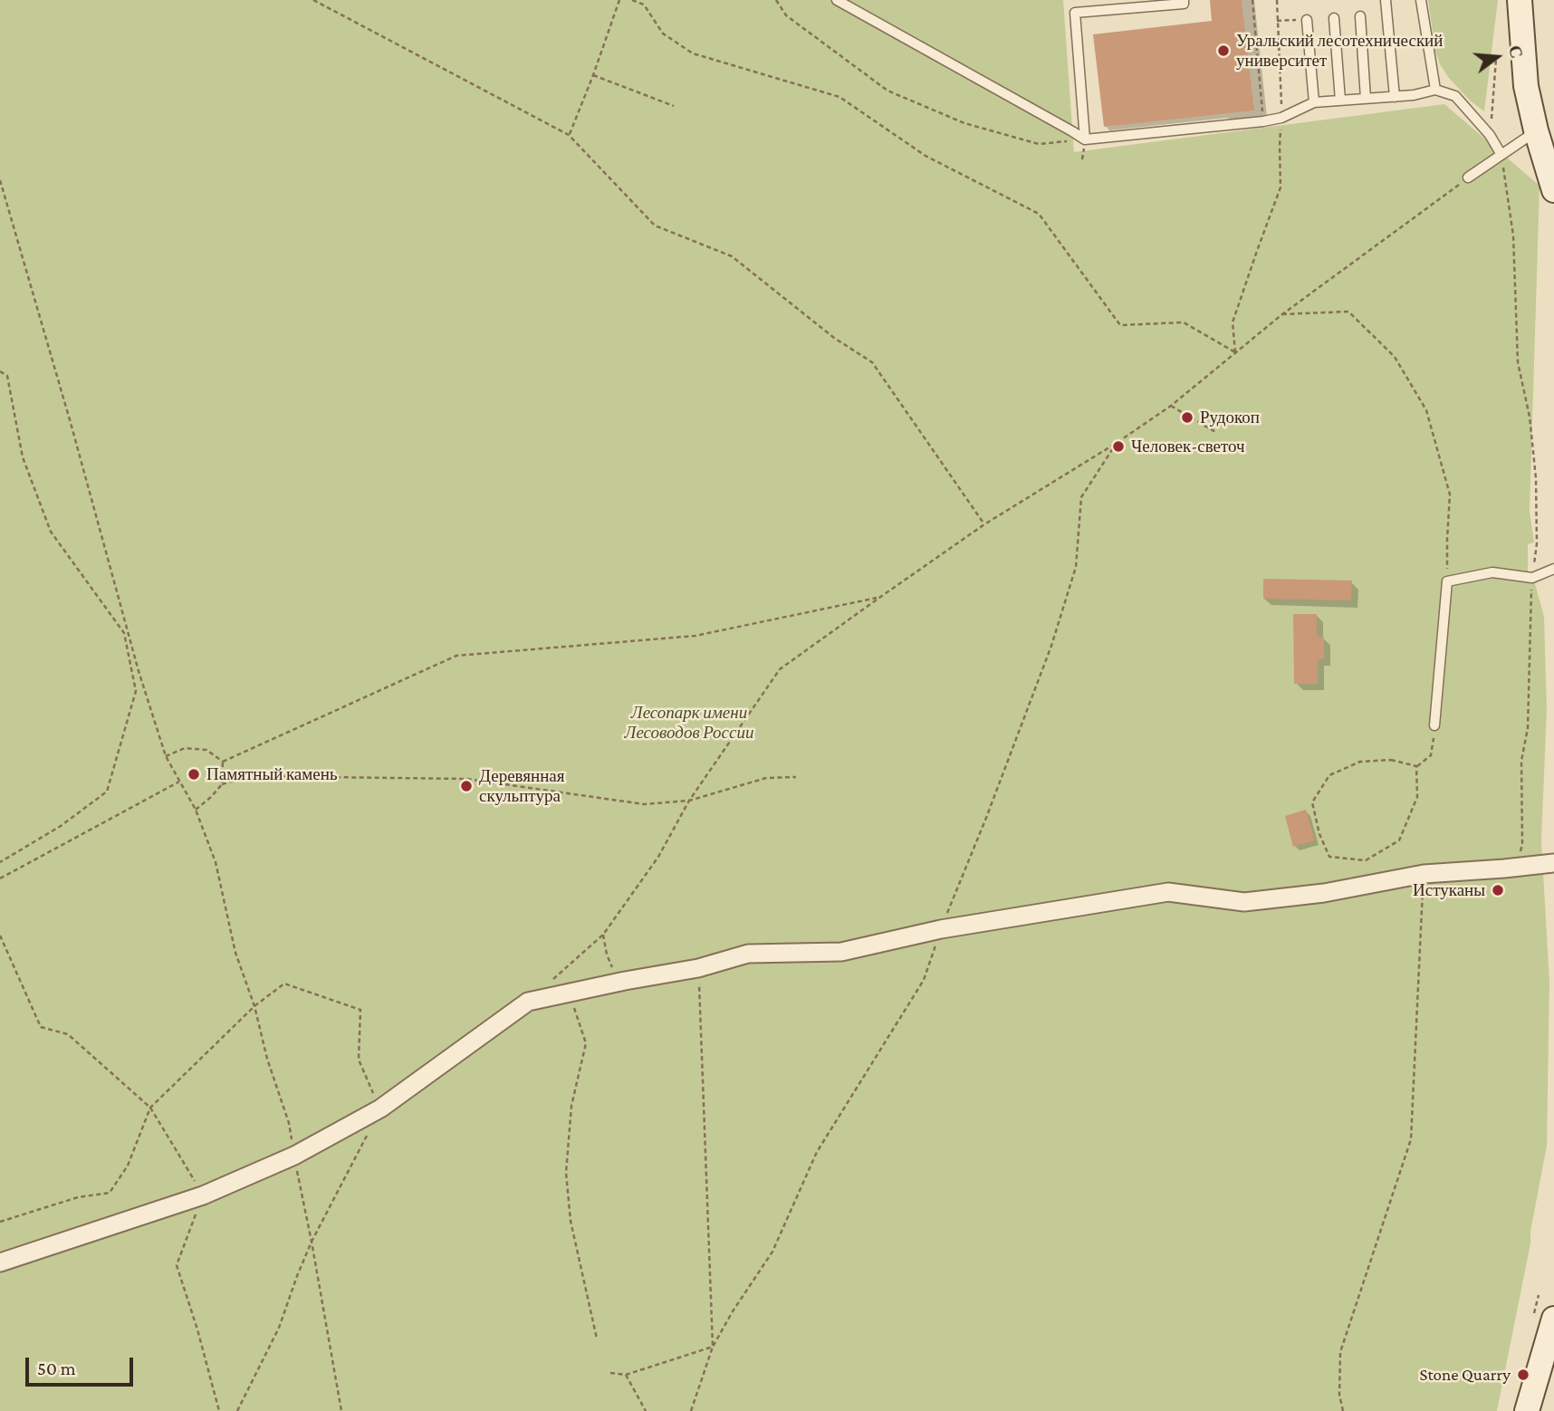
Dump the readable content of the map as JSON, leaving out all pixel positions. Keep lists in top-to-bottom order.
{
  "parks": ["Лесопарк имени Лесоводов России"],
  "places": [
    "Уральский лесотехнический университет",
    "Рудокоп",
    "Человек-светоч",
    "Памятный камень",
    "Деревянная скульптура",
    "Истуканы",
    "Stone Quarry"
  ],
  "scale_bar": "50 m",
  "north": "right"
}
